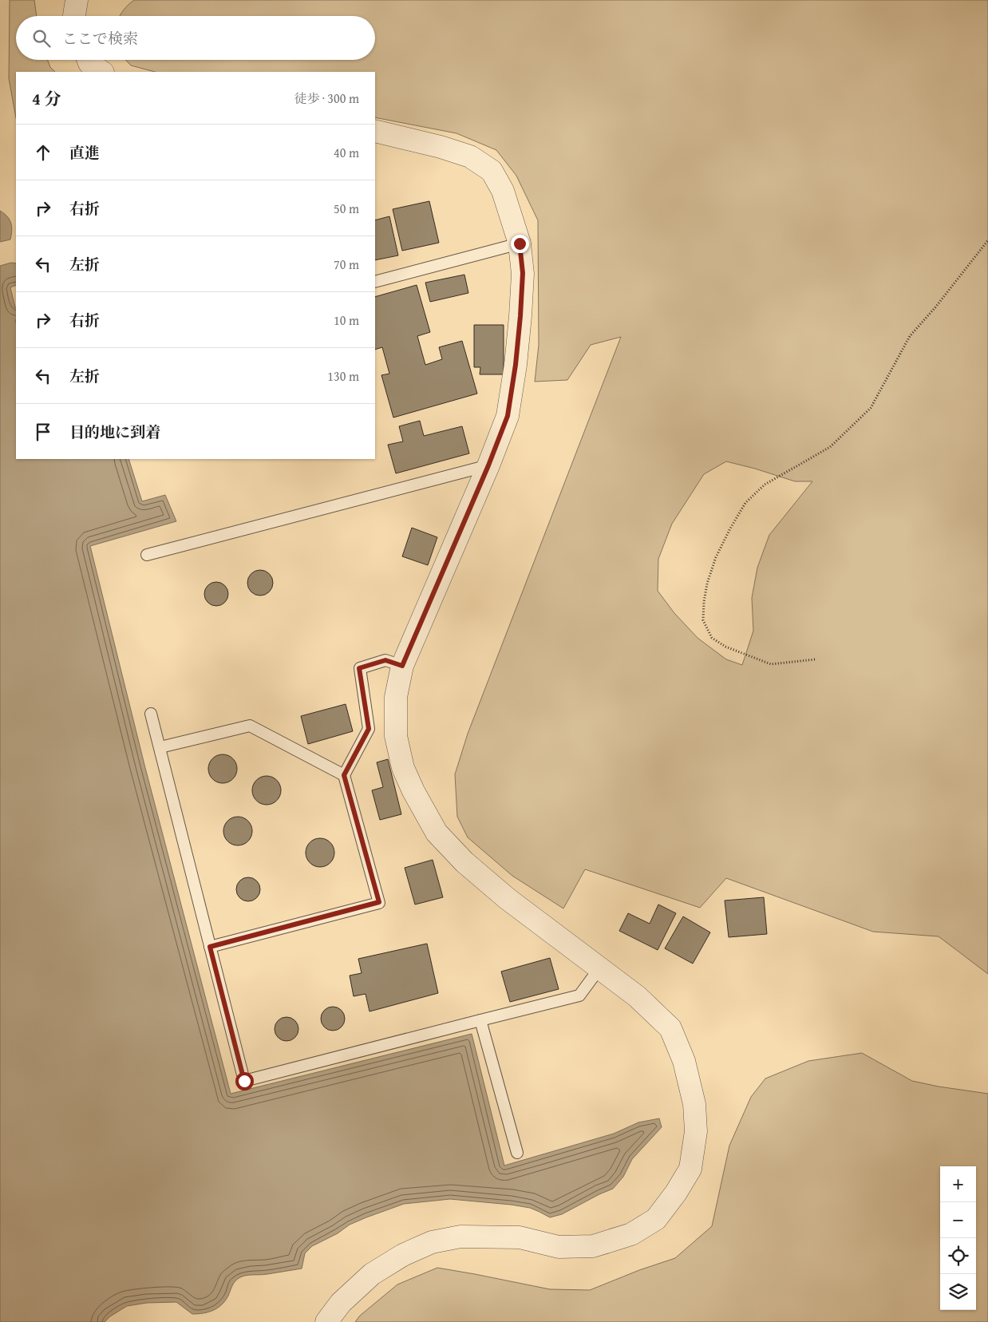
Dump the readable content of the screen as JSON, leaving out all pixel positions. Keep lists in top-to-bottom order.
{
  "page": {
    "search": "ここで検索",
    "heading": ["4 分", "徒歩 · 300 m"],
    "list": [
      ["直進", "40 m"],
      ["右折", "50 m"],
      ["左折", "70 m"],
      ["右折", "10 m"],
      ["左折", "130 m"],
      "目的地に到着"
    ],
    "map_buttons": ["+", "−"]
  }
}
